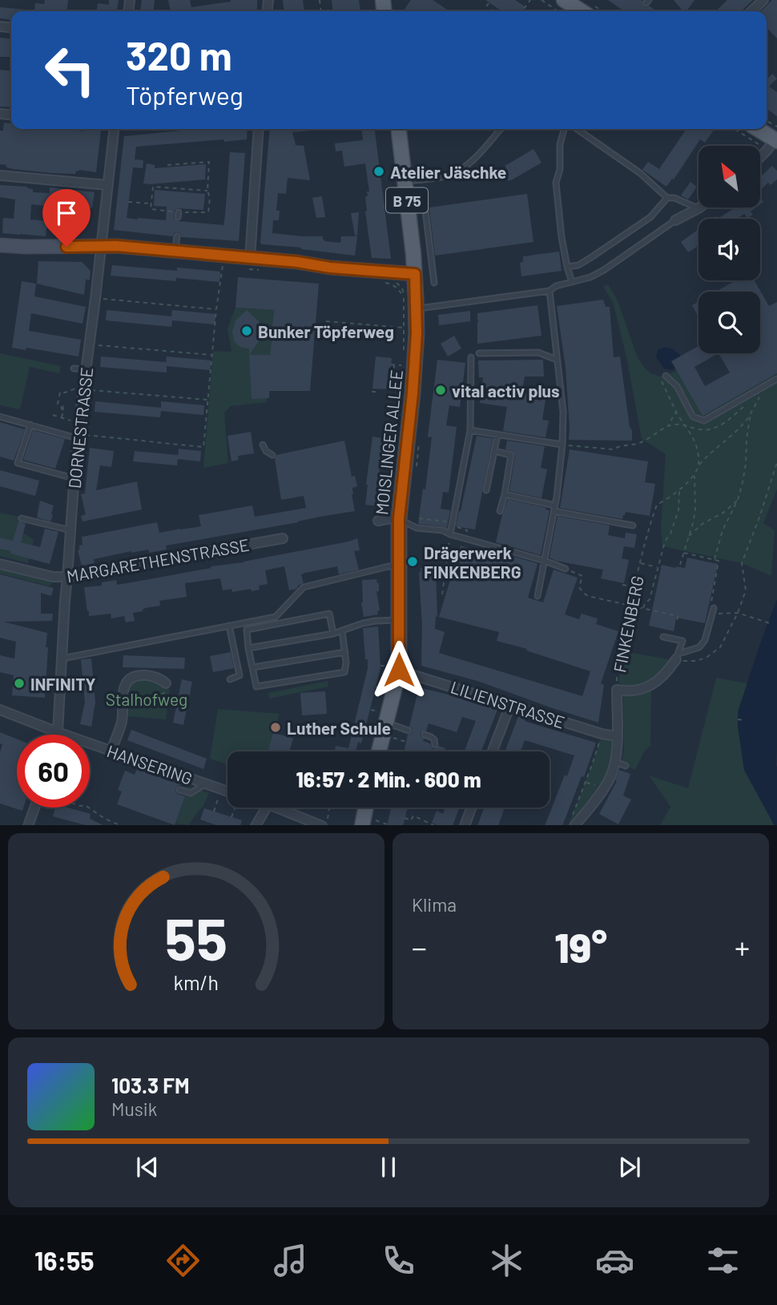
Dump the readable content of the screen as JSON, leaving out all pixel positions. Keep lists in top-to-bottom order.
{
  "streets": {
    "main road": ["B 75", "MOISLINGER ALLEE"],
    "street": [
      "DORNESTRASSE",
      "MARGARETHENSTRASSE",
      "FINKENBERG",
      "LILIENSTRASSE",
      "HANSERING"
    ]
  },
  "crossings": [
    ["DORNESTRASSE", "MARGARETHENSTRASSE"],
    ["DORNESTRASSE", "HANSERING"],
    ["MOISLINGER ALLEE", "LILIENSTRASSE"],
    ["FINKENBERG", "LILIENSTRASSE"]
  ],
  "parks": ["Stalhofweg"],
  "places": [
    "Atelier Jäschke",
    "Bunker Töpferweg",
    "vital activ plus",
    "Drägerwerk FINKENBERG",
    "INFINITY",
    "Luther Schule"
  ],
  "north": "top left",
  "page": {
    "turn": ["320 m", "Töpferweg"],
    "limit": "60",
    "trip": "16:57 · 2 Min. · 600 m",
    "tile": "Klima",
    "heat": ["−", "19°", "+"],
    "song": ["103.3 FM", "Musik"],
    "tabs": "16:55",
    "gauge": ["55", "km/h"]
  }
}
